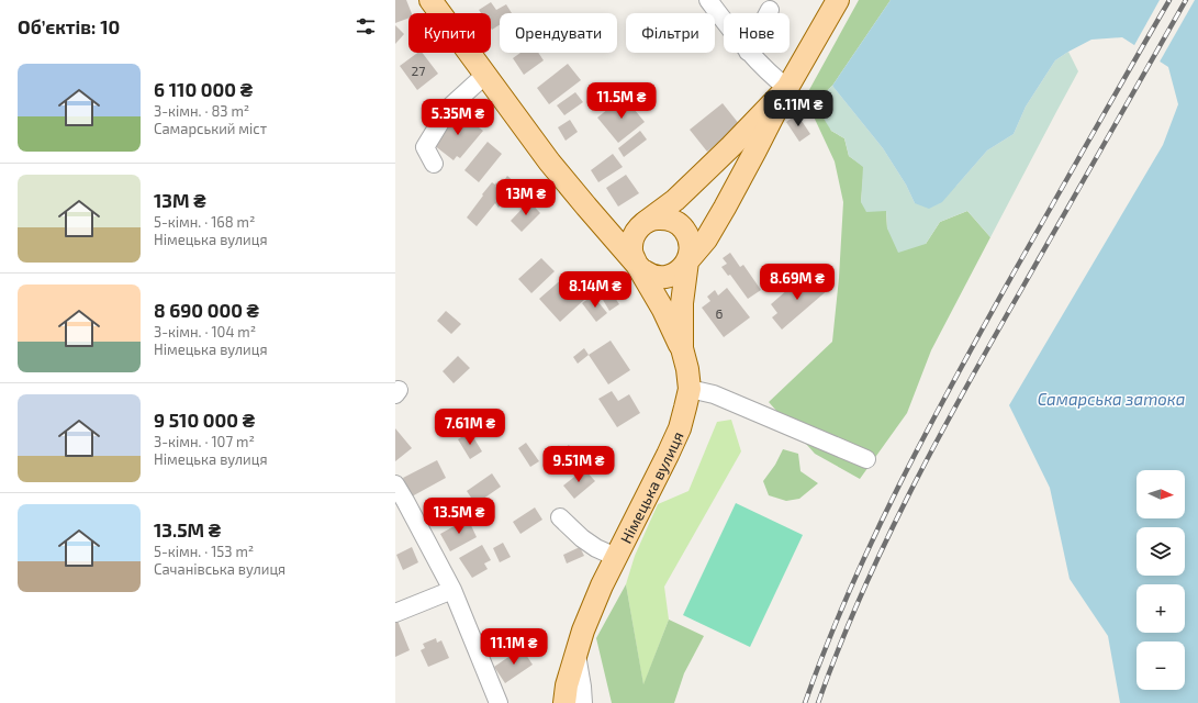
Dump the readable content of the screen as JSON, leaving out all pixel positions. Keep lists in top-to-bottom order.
{
  "streets": {
    "main road": ["Німецька вулиця"]
  },
  "water": ["Самарська затока"],
  "house_numbers": ["27", "6"],
  "north": "right",
  "page": {
    "heading": "Об’єктів: 10",
    "chip": [
      "Купити",
      "Орендувати",
      "Фільтри",
      "Нове"
    ],
    "list": [
      {
        "name": "6 110 000 ₴",
        "note": "3-кімн. · 83 m² · Самарський міст"
      },
      {
        "name": "13M ₴",
        "note": "5-кімн. · 168 m² · Німецька вулиця"
      },
      {
        "name": "8 690 000 ₴",
        "note": "3-кімн. · 104 m² · Німецька вулиця"
      },
      {
        "name": "9 510 000 ₴",
        "note": "3-кімн. · 107 m² · Німецька вулиця"
      },
      {
        "name": "13.5M ₴",
        "note": "5-кімн. · 153 m² · Сачанівська вулиця"
      }
    ],
    "price": [
      "11.5M ₴",
      "6.11M ₴",
      "5.35M ₴",
      "13M ₴",
      "8.69M ₴",
      "8.14M ₴",
      "7.61M ₴",
      "9.51M ₴",
      "13.5M ₴",
      "11.1M ₴"
    ],
    "map_buttons": ["+", "−"]
  }
}
